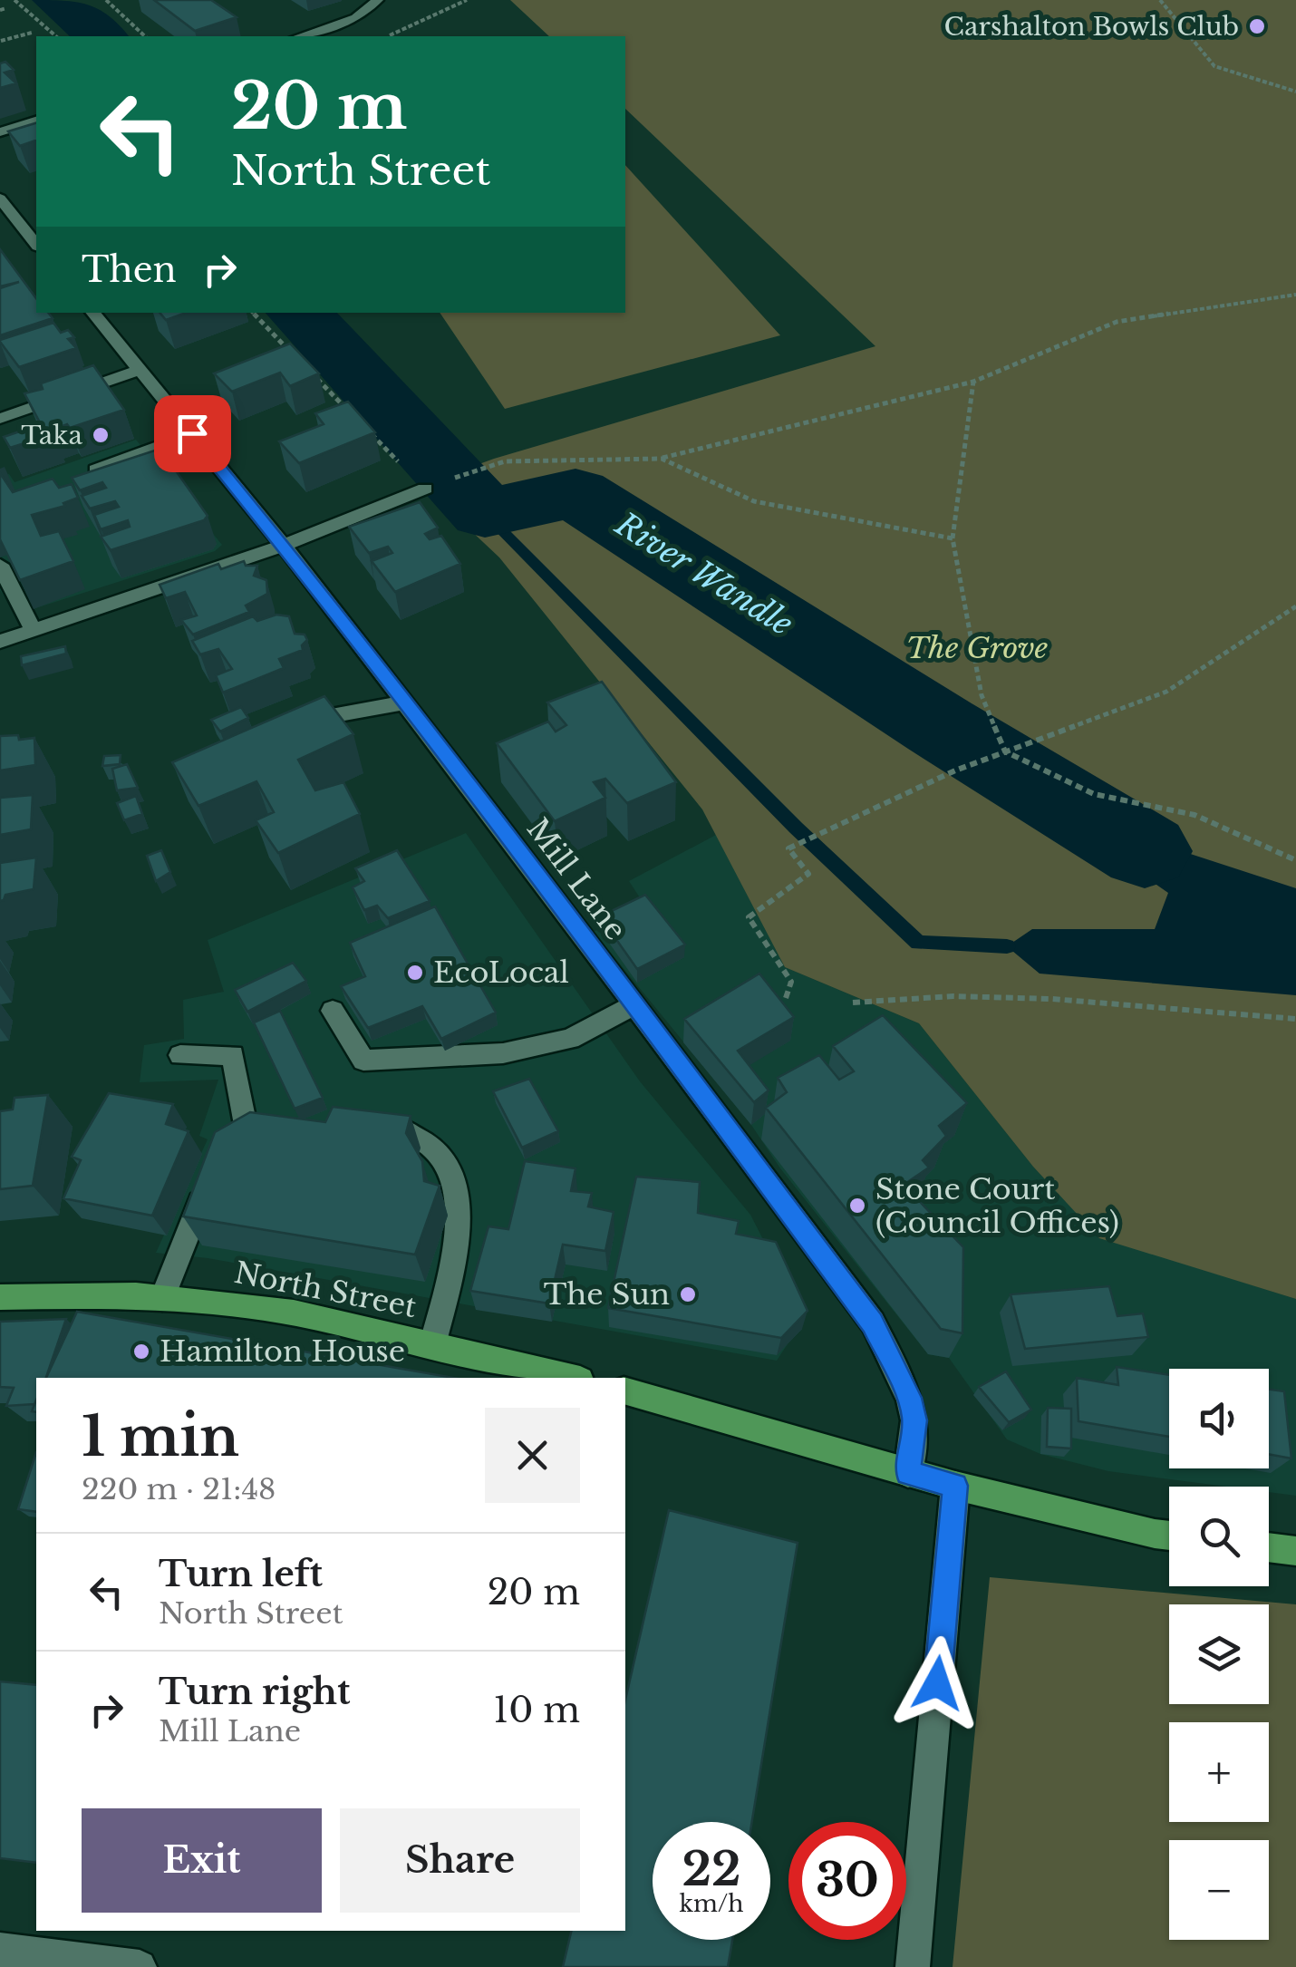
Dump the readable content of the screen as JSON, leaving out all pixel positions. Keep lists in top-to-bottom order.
{
  "streets": {
    "main road": ["North Street"],
    "street": ["Mill Lane"]
  },
  "water": ["River Wandle"],
  "parks": ["The Grove"],
  "places": [
    "Carshalton Bowls Club",
    "Taka",
    "EcoLocal",
    "Stone Court (Council Offices)",
    "The Sun",
    "Hamilton House"
  ],
  "page": {
    "turn": ["20 m", "North Street"],
    "then": "Then",
    "map_buttons": ["+", "−"],
    "heading": ["1 min", "220 m · 21:48"],
    "list": [
      {
        "name": "Turn left",
        "note": "North Street",
        "value": "20 m"
      },
      {
        "name": "Turn right",
        "note": "Mill Lane",
        "value": "10 m"
      }
    ],
    "buttons": ["Exit", "Share"],
    "speed": "22 km/h",
    "limit": "30"
  }
}
